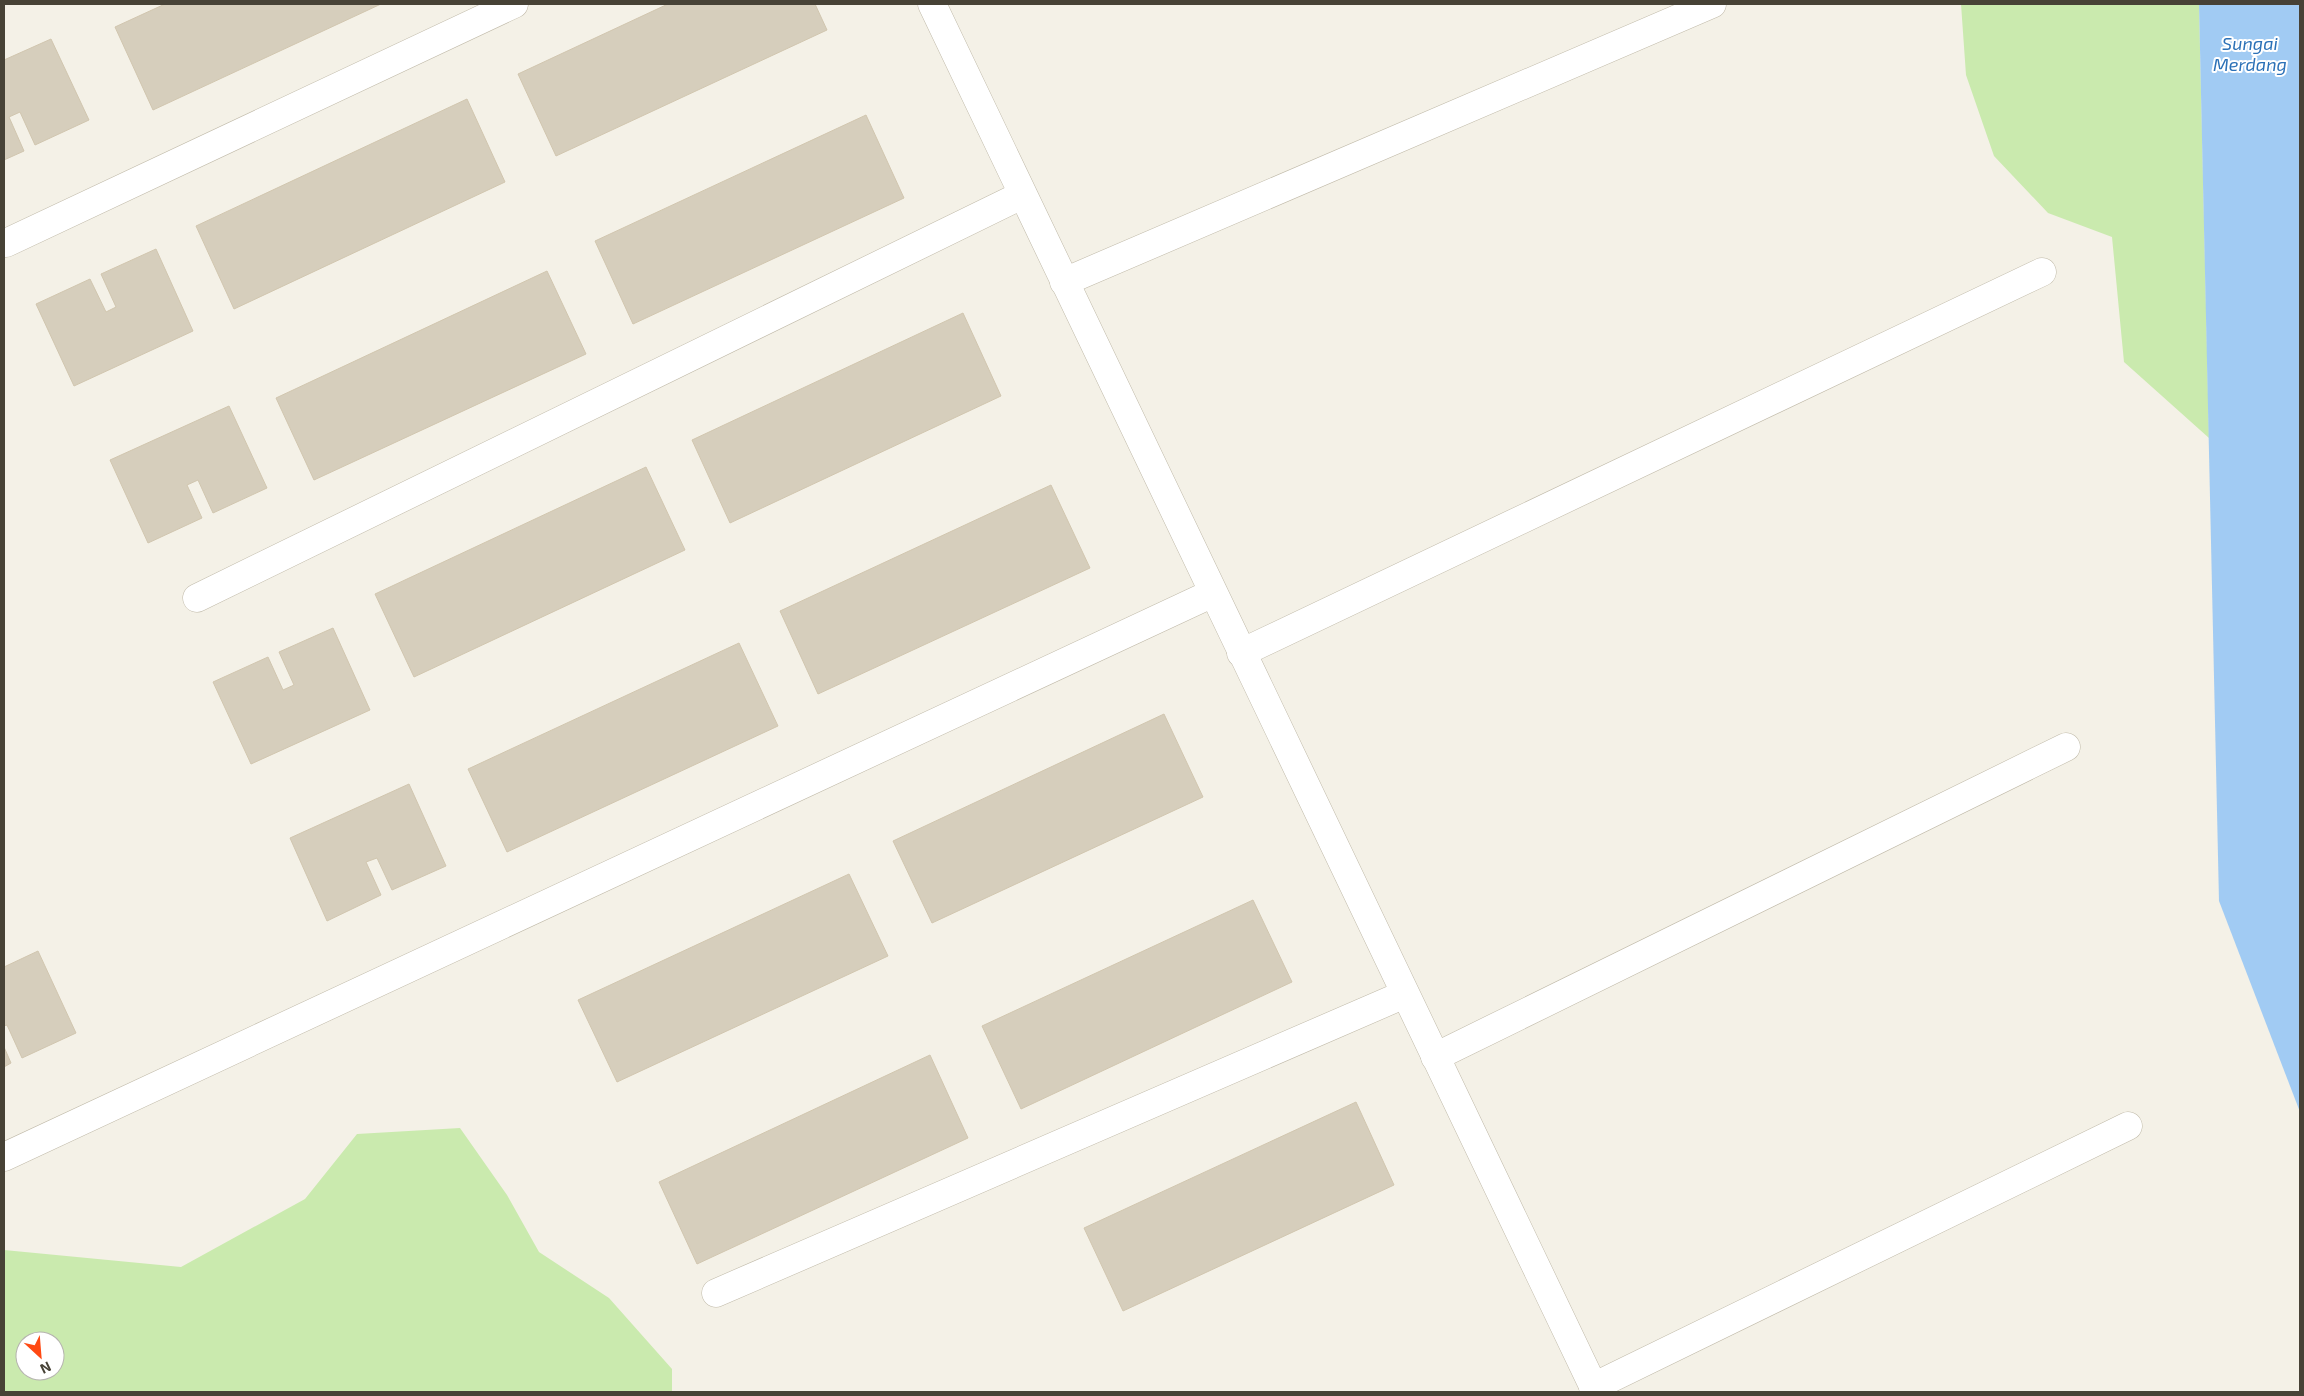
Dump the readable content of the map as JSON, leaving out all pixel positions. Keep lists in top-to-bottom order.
{
  "water": ["Sungai Merdang"],
  "north": "bottom right"
}
